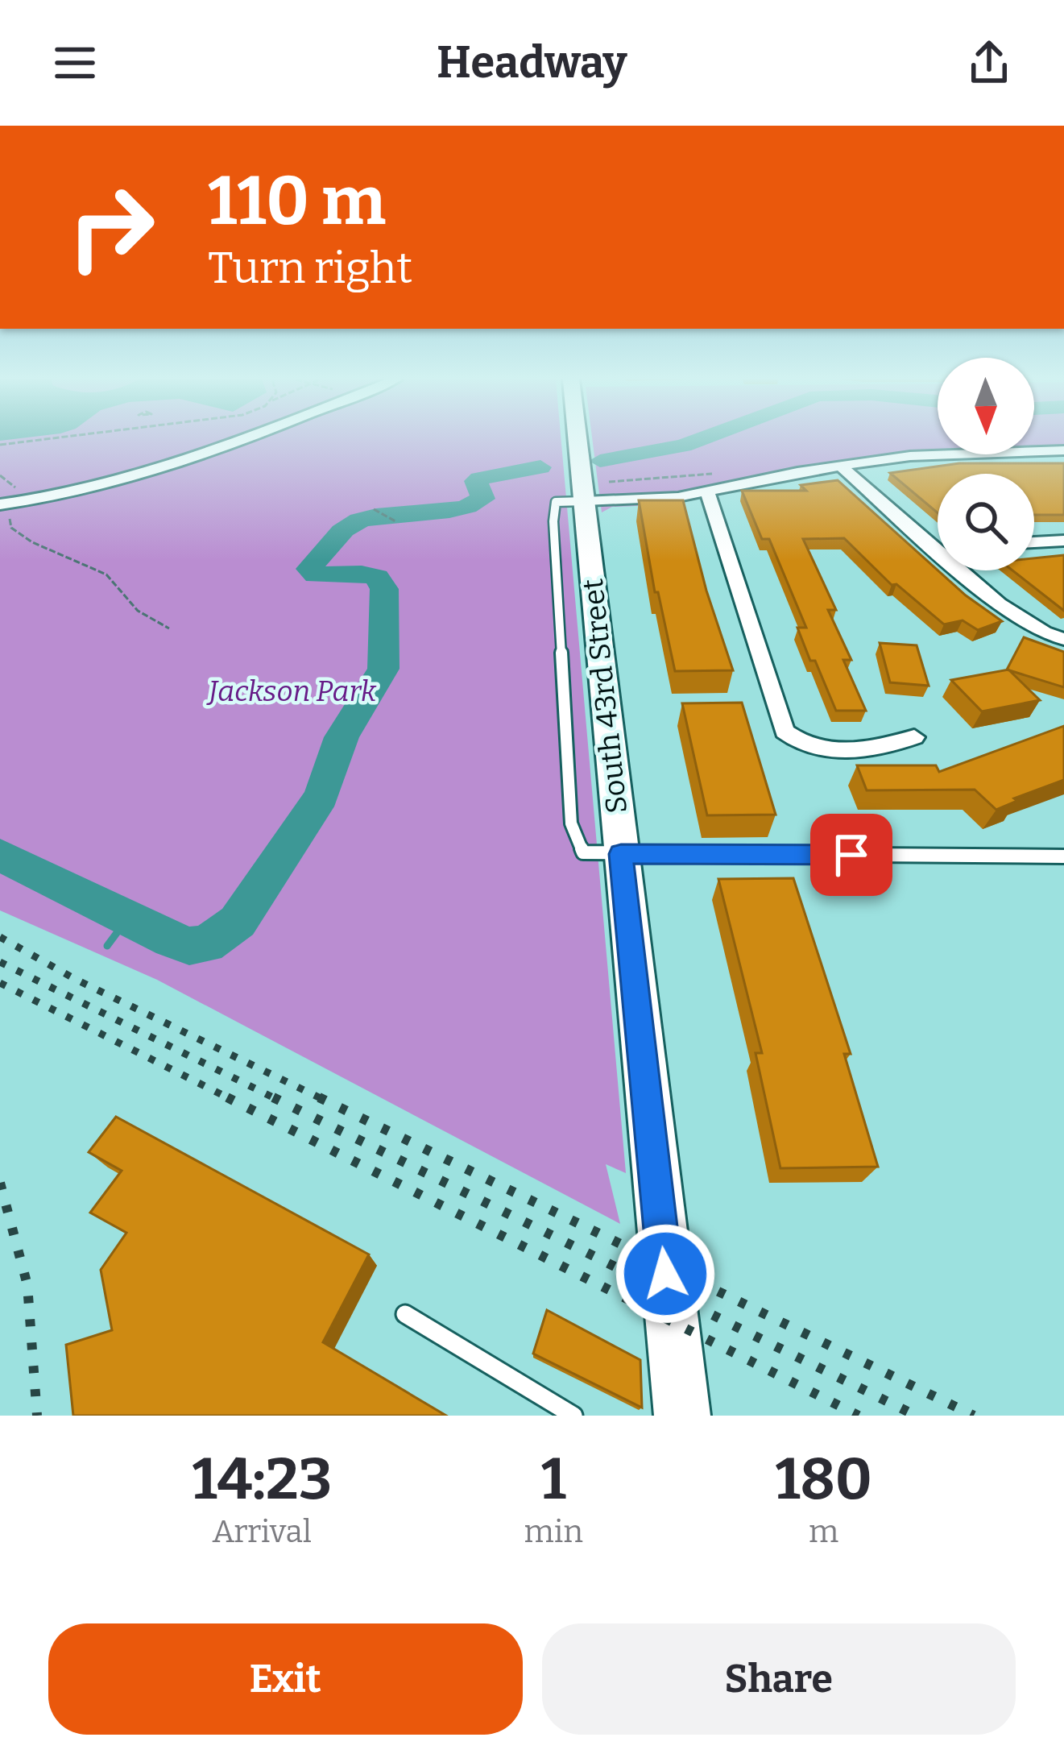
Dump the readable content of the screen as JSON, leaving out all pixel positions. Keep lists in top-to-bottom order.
{
  "streets": {
    "main road": ["South 43rd Street"]
  },
  "parks": ["Jackson Park"],
  "north": "bottom",
  "page": {
    "header": "Headway",
    "turn": ["110 m", "Turn right"],
    "eta": [
      "14:23",
      "Arrival",
      "1",
      "min",
      "180",
      "m"
    ],
    "buttons": ["Exit", "Share"]
  }
}
